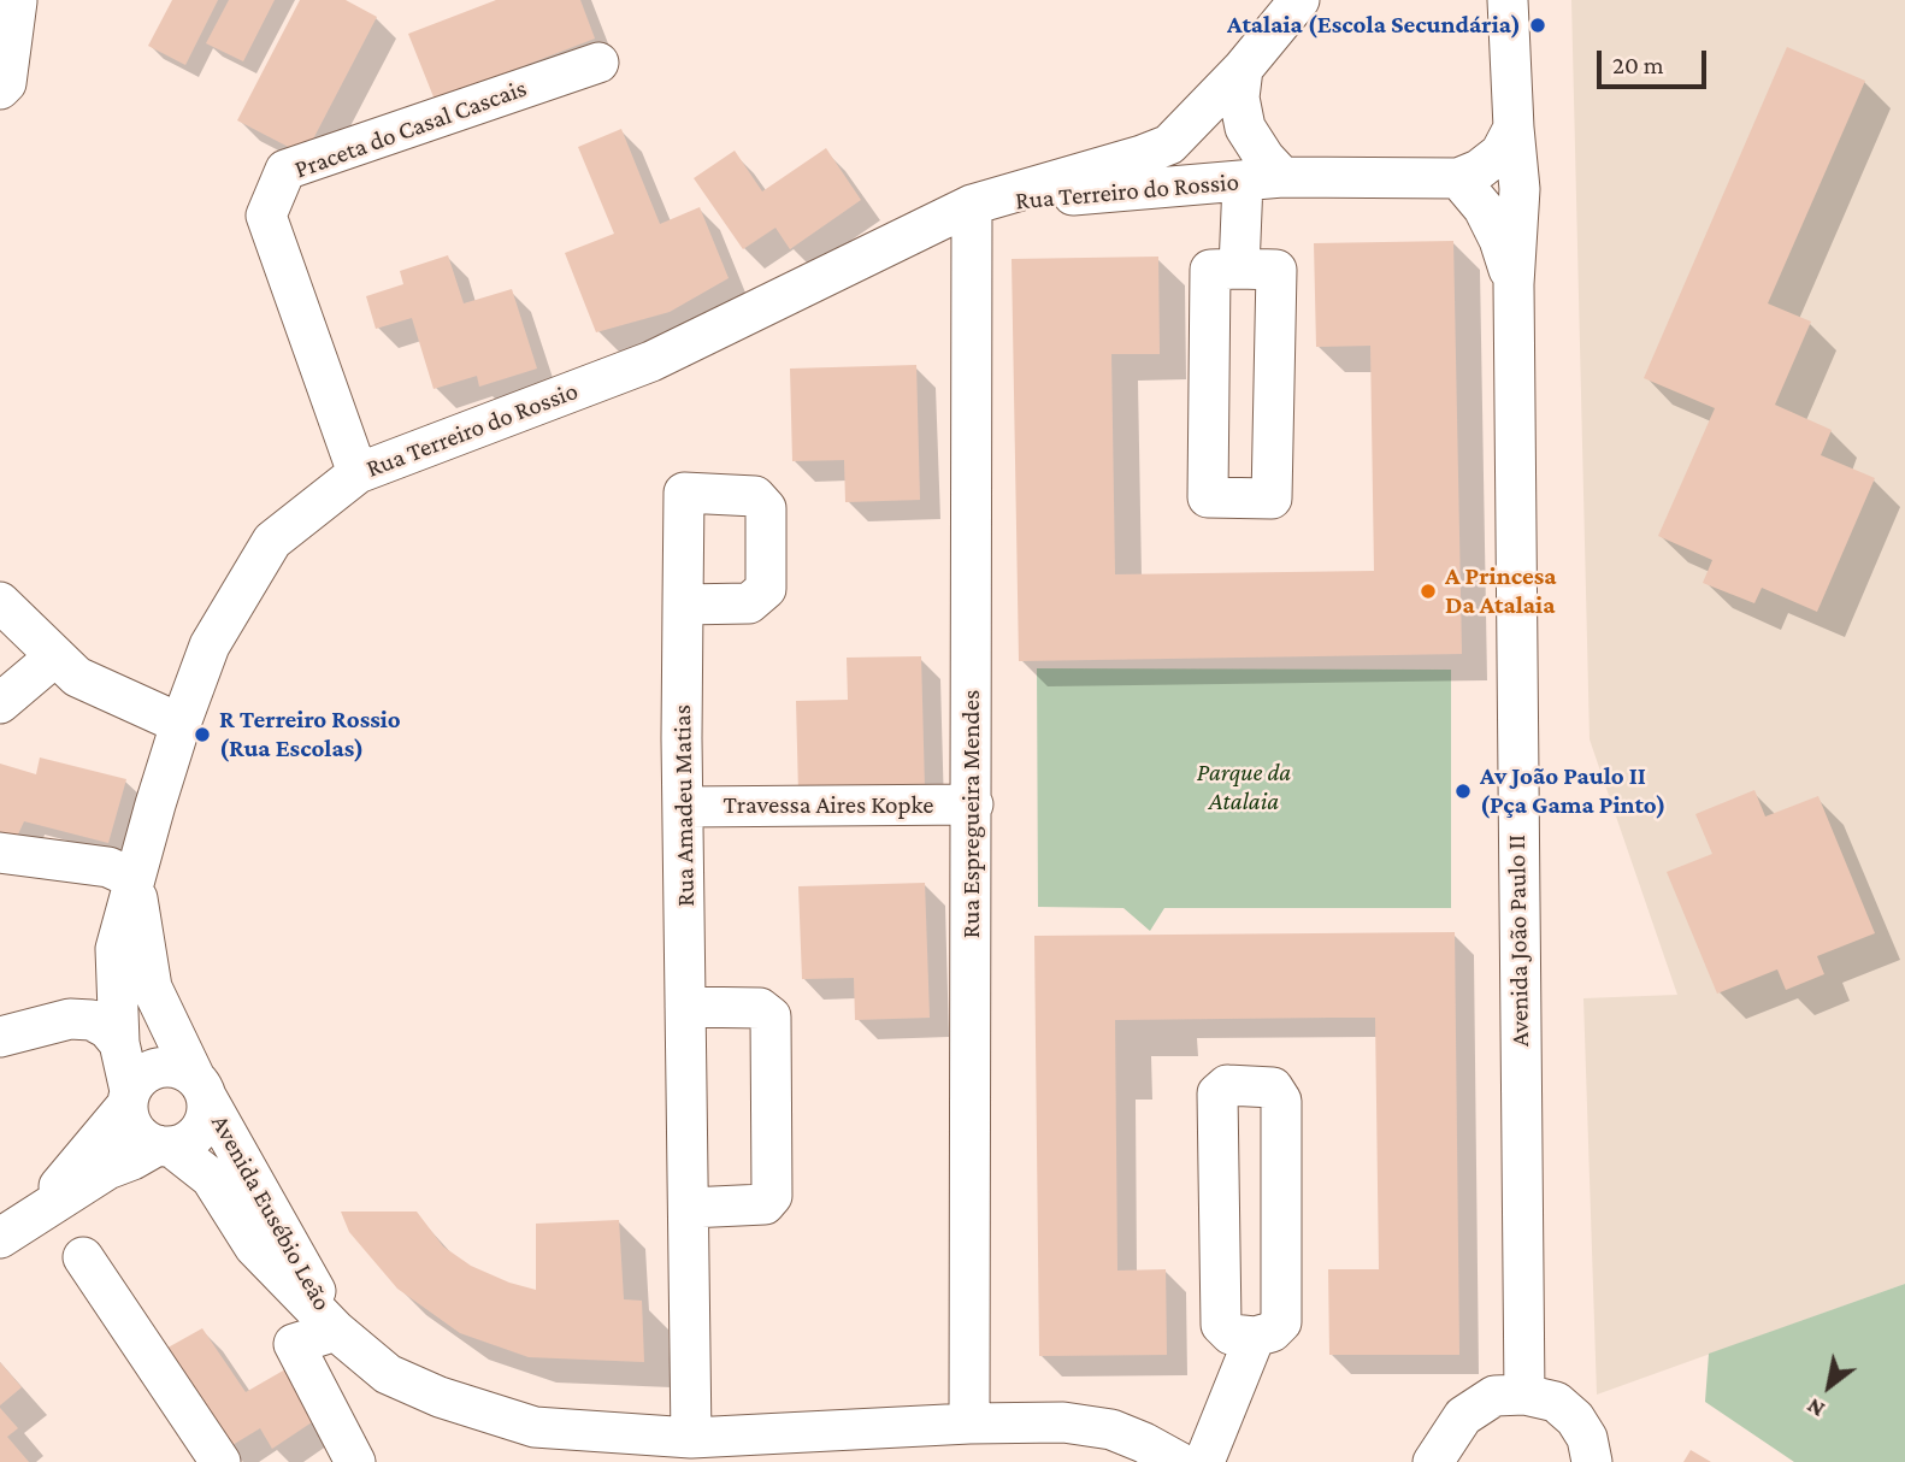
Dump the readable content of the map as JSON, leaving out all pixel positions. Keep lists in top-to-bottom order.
{
  "streets": {
    "street": [
      "Praceta do Casal Cascais",
      "Rua Terreiro do Rossio",
      "Rua Amadeu Matias",
      "Travessa Aires Kopke",
      "Rua Espregueira Mendes",
      "Avenida João Paulo II",
      "Avenida Eusébio Leão"
    ]
  },
  "crossings": [
    ["Praceta do Casal Cascais", "Rua Terreiro do Rossio"],
    ["Rua Terreiro do Rossio", "Rua Espregueira Mendes"],
    ["Rua Terreiro do Rossio", "Avenida João Paulo II"],
    ["Rua Terreiro do Rossio", "Avenida Eusébio Leão"],
    ["Rua Amadeu Matias", "Travessa Aires Kopke"],
    ["Travessa Aires Kopke", "Rua Espregueira Mendes"]
  ],
  "parks": ["Parque da Atalaia"],
  "places": [
    "Atalaia (Escola Secundária)",
    "A Princesa Da Atalaia",
    "R Terreiro Rossio (Rua Escolas)",
    "Av João Paulo II (Pça Gama Pinto)"
  ],
  "scale_bar": "20 m",
  "north": "bottom left"
}
